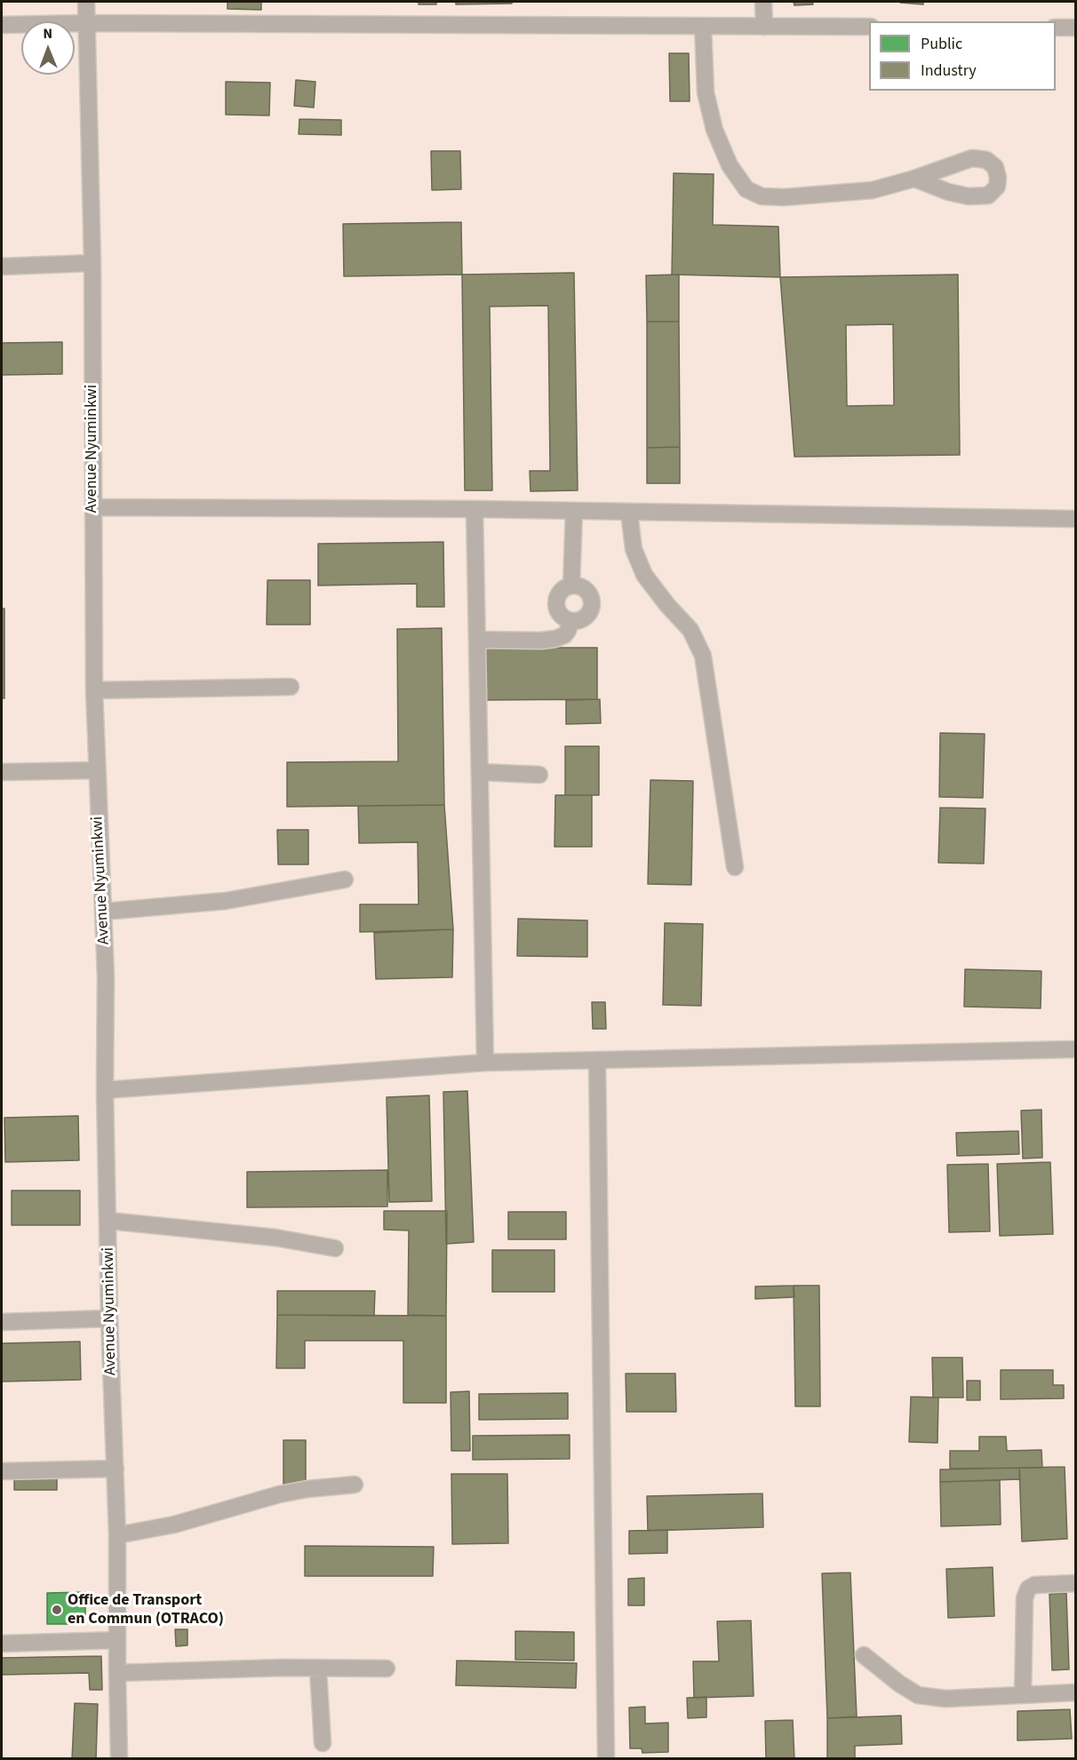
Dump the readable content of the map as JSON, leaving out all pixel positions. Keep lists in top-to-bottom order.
{
  "streets": {
    "street": ["Avenue Nyuminkwi"]
  },
  "places": ["Office de Transport en Commun (OTRACO)"],
  "legend": ["Public", "Industry"],
  "north": "top"
}
